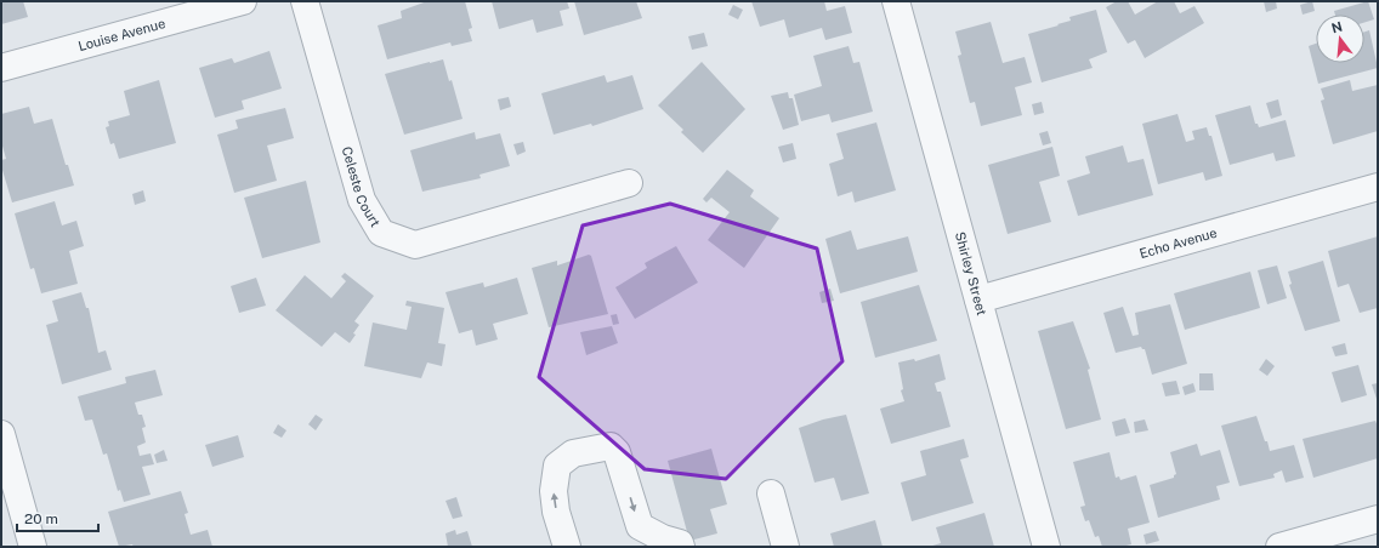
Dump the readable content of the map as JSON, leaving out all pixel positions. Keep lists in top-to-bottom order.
{
  "streets": {
    "street": [
      "Louise Avenue",
      "Celeste Court",
      "Echo Avenue",
      "Shirley Street"
    ]
  },
  "crossings": [
    ["Echo Avenue", "Shirley Street"]
  ],
  "scale_bar": "20 m",
  "north": "top"
}
